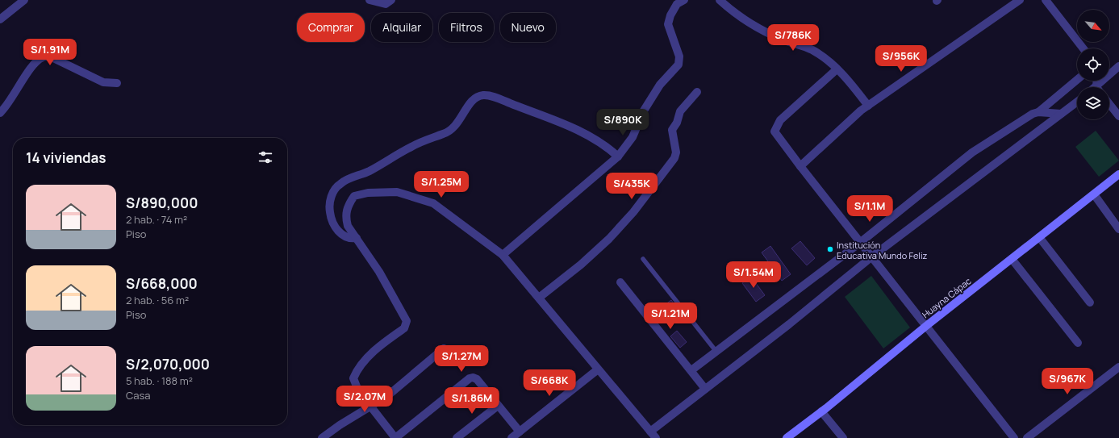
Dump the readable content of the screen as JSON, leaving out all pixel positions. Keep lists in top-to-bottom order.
{
  "streets": {
    "street": ["Huayna Cápac"]
  },
  "places": ["Institución Educativa Mundo Feliz"],
  "north": "bottom right",
  "page": {
    "chip": [
      "Comprar",
      "Alquilar",
      "Filtros",
      "Nuevo"
    ],
    "price": [
      "S/786K",
      "S/1.91M",
      "S/956K",
      "S/890K",
      "S/1.25M",
      "S/435K",
      "S/1.1M",
      "S/1.54M",
      "S/1.21M",
      "S/1.27M",
      "S/967K",
      "S/668K",
      "S/2.07M",
      "S/1.86M"
    ],
    "heading": "14 viviendas",
    "list": [
      {
        "name": "S/890,000",
        "note": "2 hab. · 74 m² · Piso"
      },
      {
        "name": "S/668,000",
        "note": "2 hab. · 56 m² · Piso"
      },
      {
        "name": "S/2,070,000",
        "note": "5 hab. · 188 m² · Casa"
      }
    ]
  }
}
